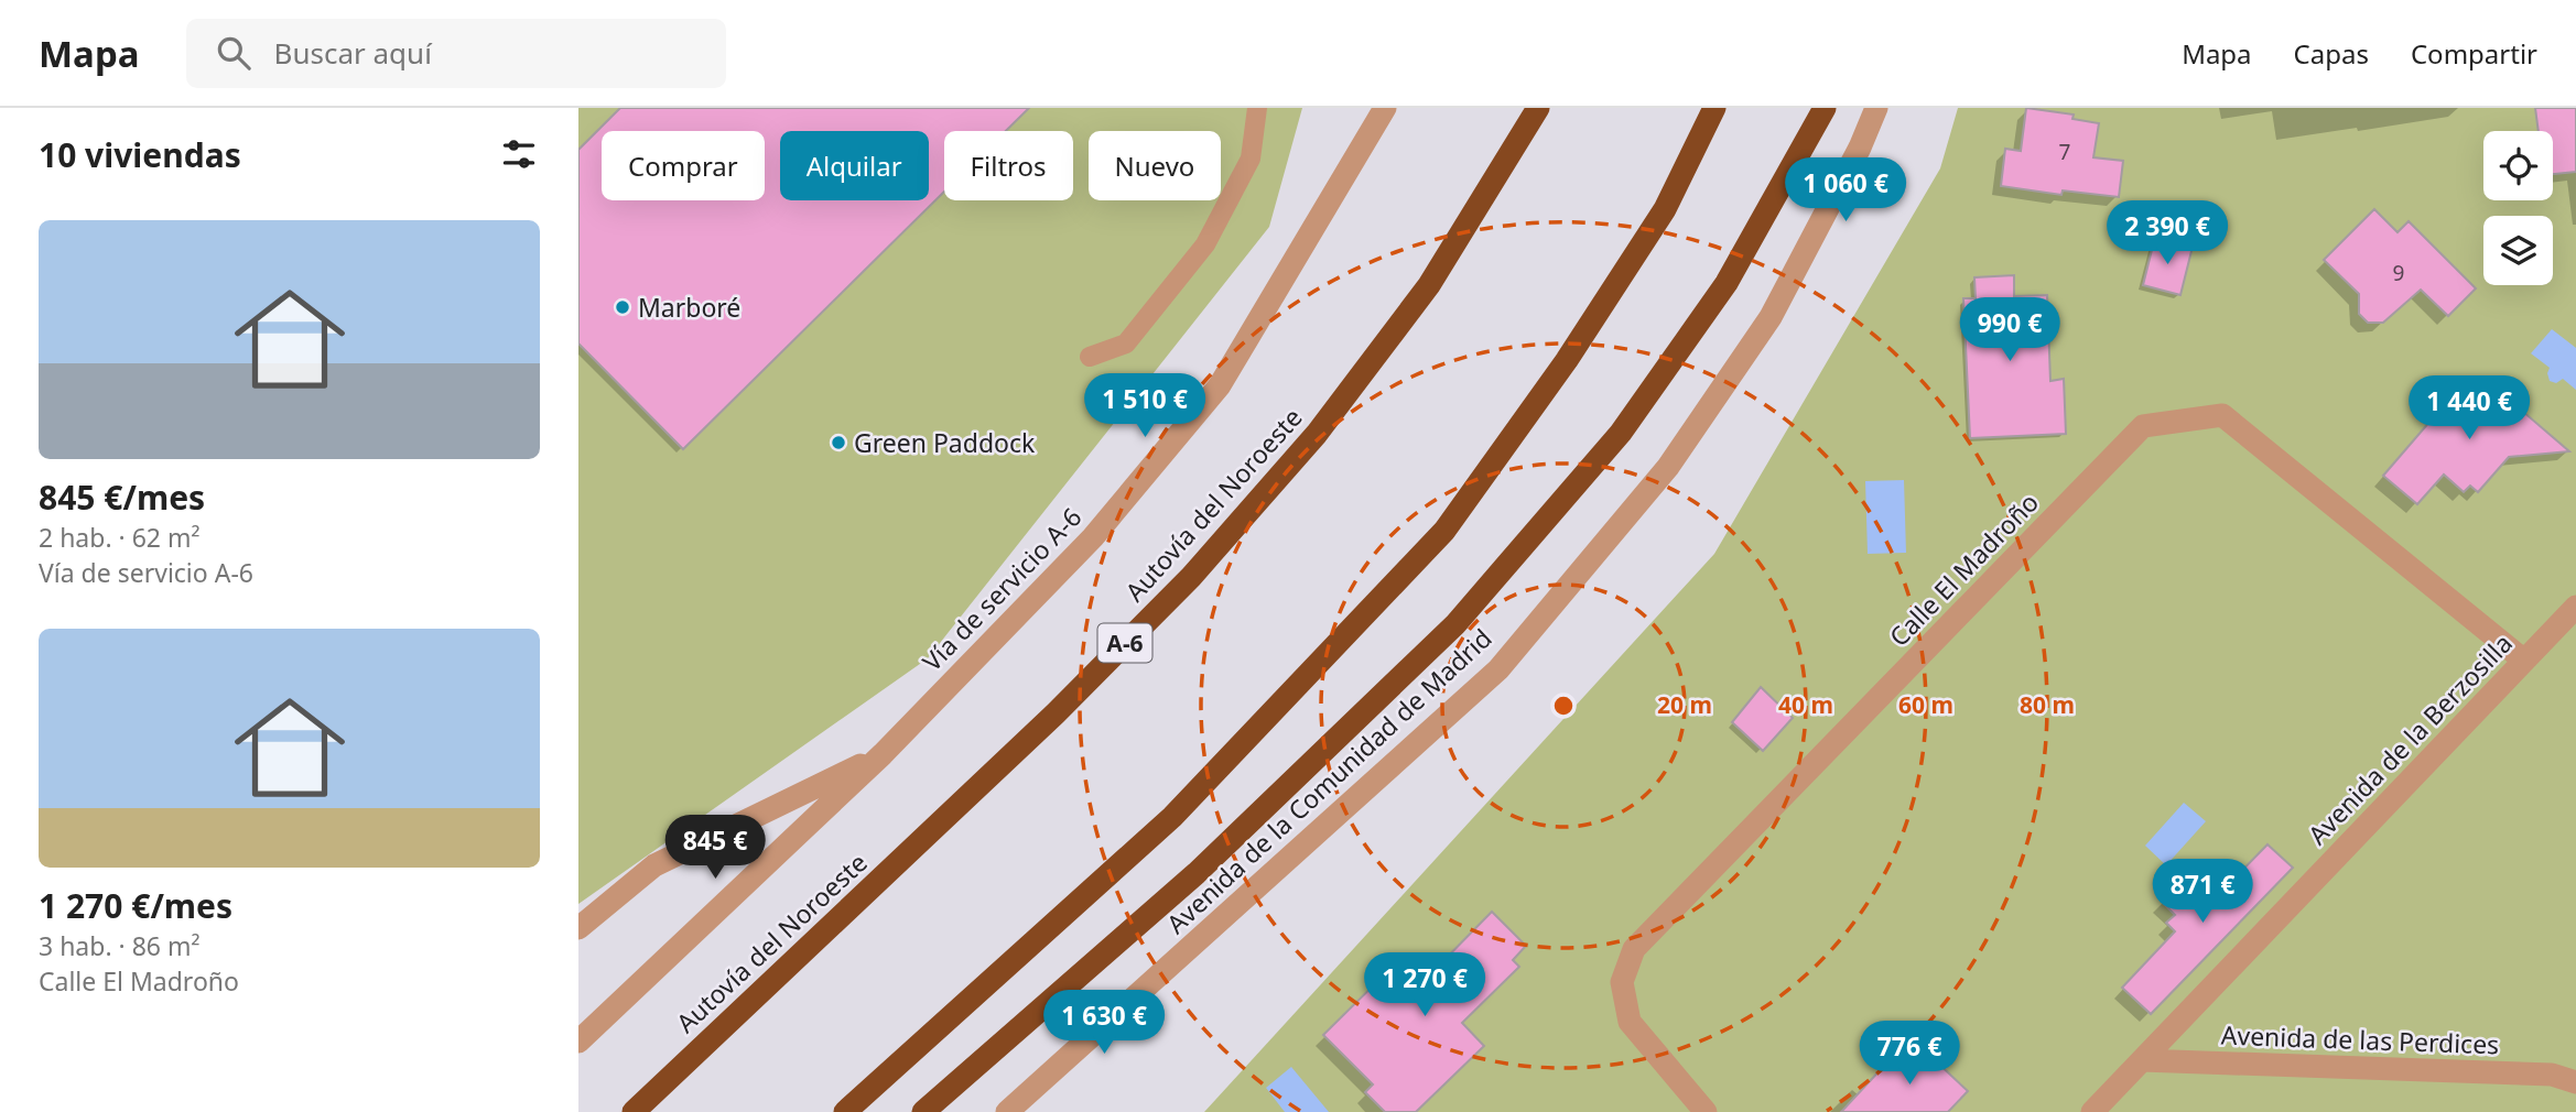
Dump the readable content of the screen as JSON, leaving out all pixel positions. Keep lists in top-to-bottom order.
{
  "streets": {
    "highway": ["Autovía del Noroeste", "A-6"],
    "street": [
      "Calle El Madroño",
      "Vía de servicio A-6",
      "Avenida de la Berzosilla",
      "Avenida de la Comunidad de Madrid",
      "Avenida de las Perdices"
    ]
  },
  "crossings": [
    ["Calle El Madroño", "Avenida de la Berzosilla"],
    ["Avenida de la Berzosilla", "Avenida de las Perdices"]
  ],
  "places": ["Marboré", "Green Paddock"],
  "house_numbers": ["7", "9"],
  "page": {
    "header": "Mapa",
    "search": "Buscar aquí",
    "nav": ["Mapa", "Capas", "Compartir"],
    "heading": "10 viviendas",
    "chip": [
      "Comprar",
      "Alquilar",
      "Filtros",
      "Nuevo"
    ],
    "price": [
      "1 060 €",
      "2 390 €",
      "990 €",
      "1 510 €",
      "1 440 €",
      "845 €",
      "871 €",
      "1 270 €",
      "1 630 €",
      "776 €"
    ],
    "list": [
      {
        "name": "845 €/mes",
        "note": "2 hab. · 62 m² · Vía de servicio A-6"
      },
      {
        "name": "1 270 €/mes",
        "note": "3 hab. · 86 m² · Calle El Madroño"
      }
    ]
  },
  "rings": [
    "20 m",
    "40 m",
    "60 m",
    "80 m"
  ]
}
